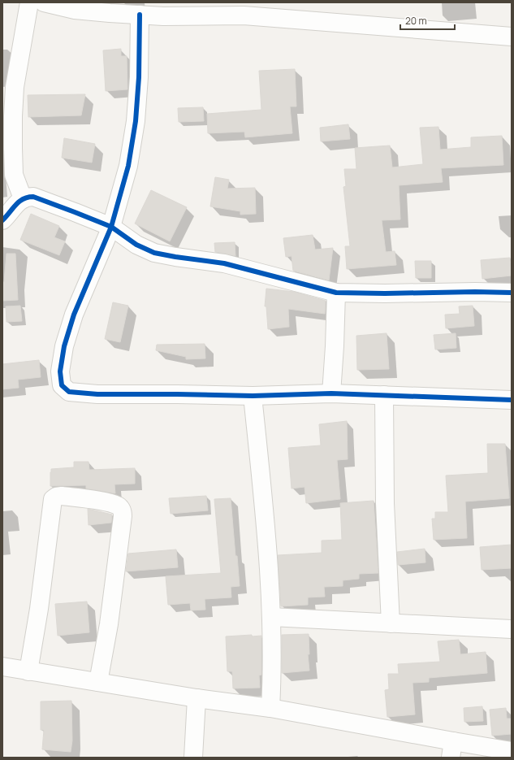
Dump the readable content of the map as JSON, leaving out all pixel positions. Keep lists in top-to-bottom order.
{
  "scale_bar": "20 m"
}
